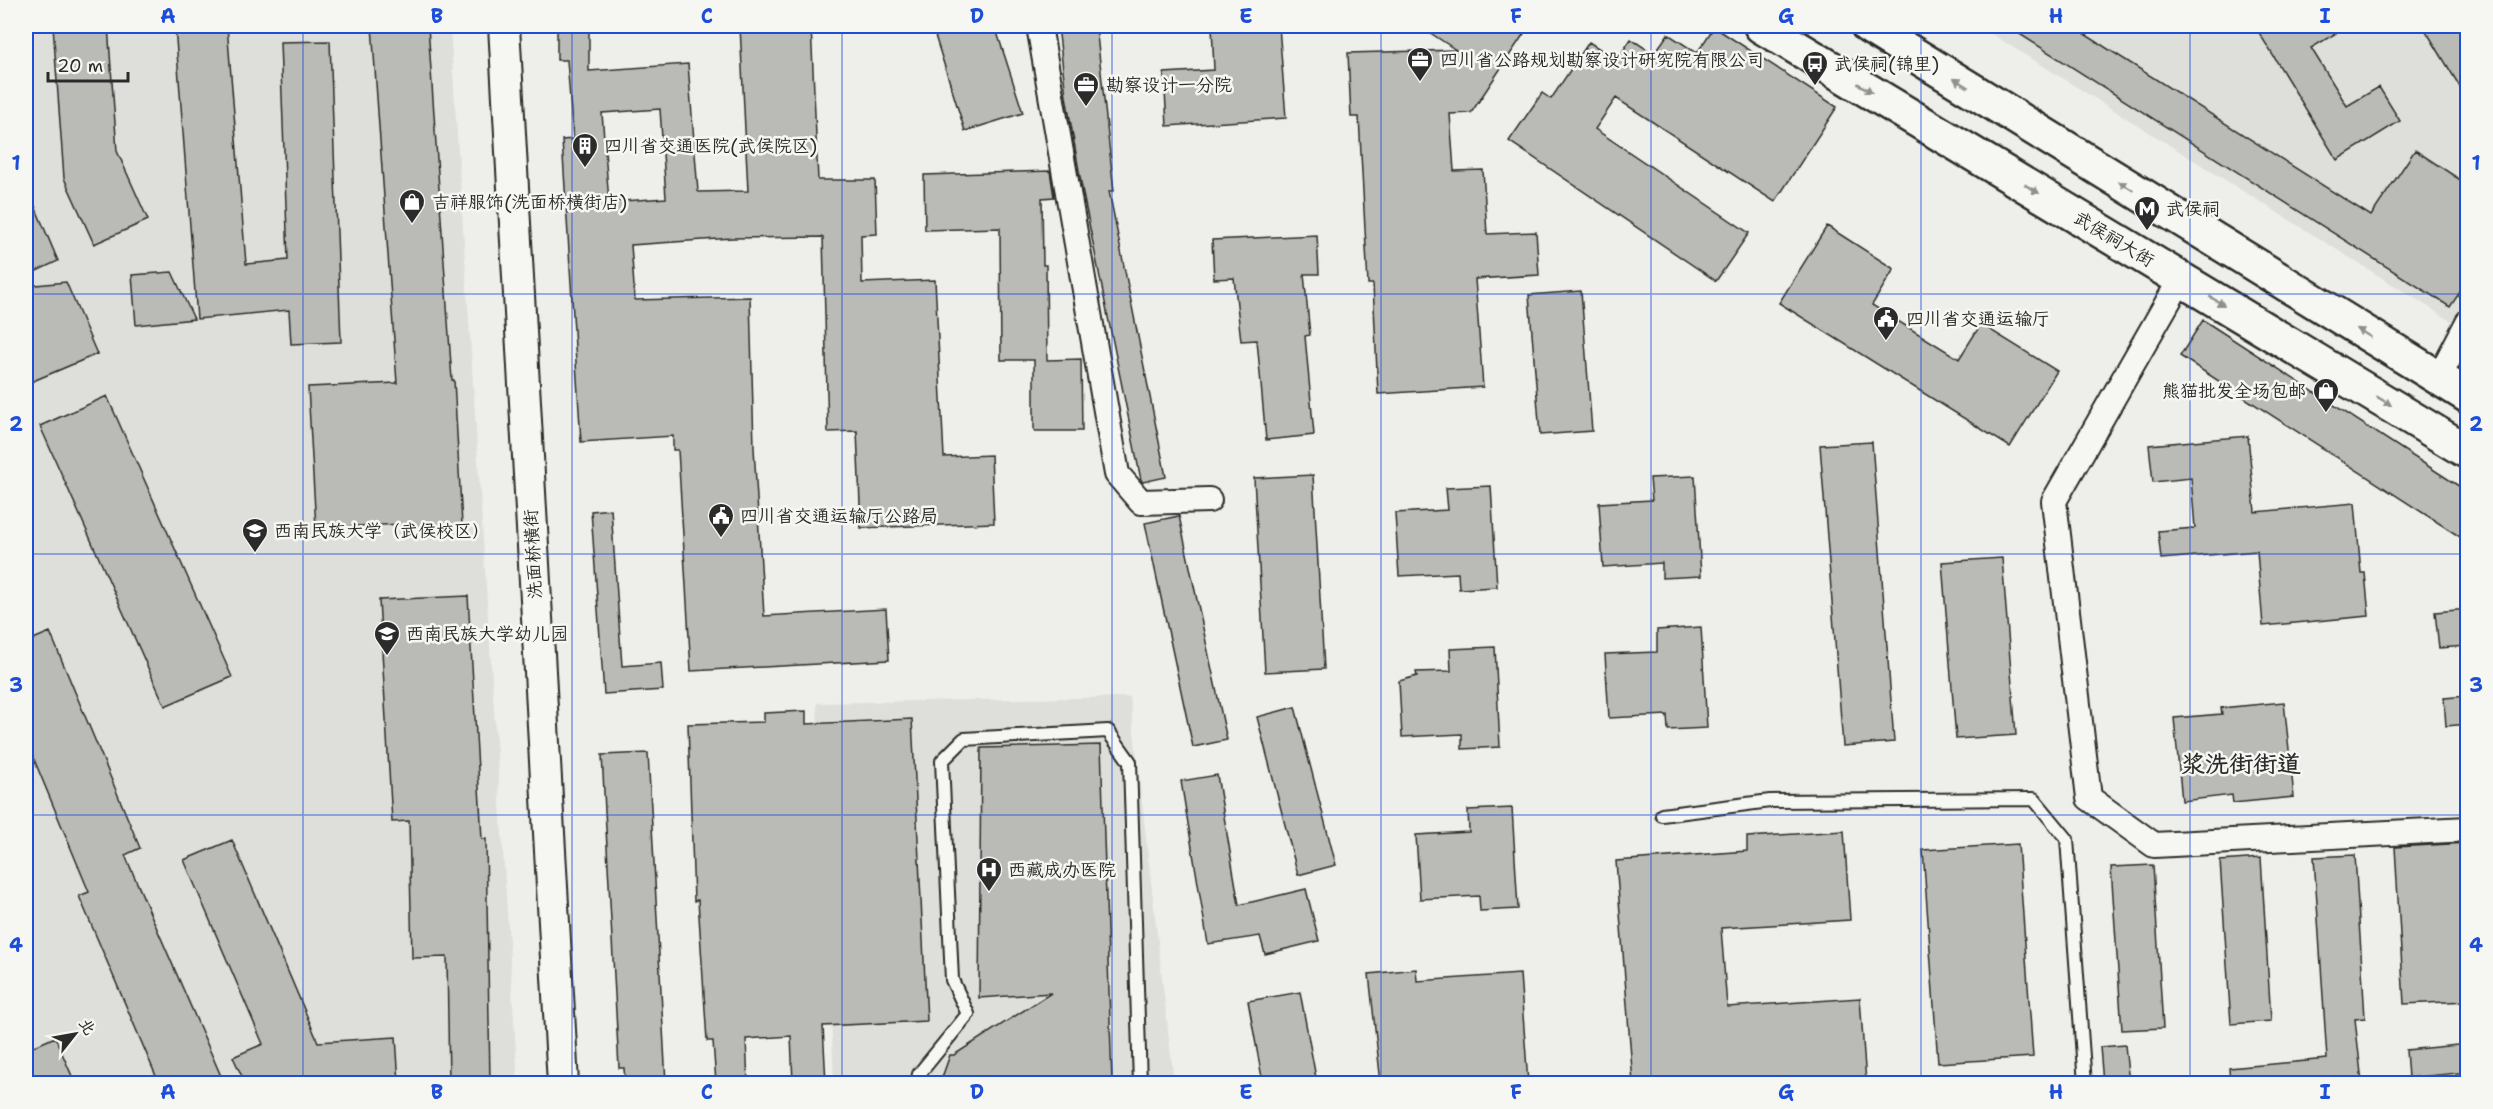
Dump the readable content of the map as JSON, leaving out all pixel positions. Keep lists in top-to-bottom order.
{
  "streets": {
    "main road": ["武侯祠大街"],
    "street": ["洗面桥横街"]
  },
  "districts": ["浆洗街街道"],
  "places": {
    "office": ["四川省公路规划勘察设计研究院有限公司", "勘察设计一分院"],
    "bus stop": ["武侯祠(锦里)"],
    "building": ["四川省交通医院(武侯院区)"],
    "shop": ["吉祥服饰(洗面桥横街店)", "熊猫批发全场包邮"],
    "metro station": ["武侯祠"],
    "public building": ["四川省交通运输厅", "四川省交通运输厅公路局"],
    "school or university": ["西南民族大学（武侯校区）", "西南民族大学幼儿园"],
    "hospital": ["西藏成办医院"]
  },
  "scale_bar": "20 m",
  "north": "top right",
  "grid": {
    "columns": [
      "A",
      "B",
      "C",
      "D",
      "E",
      "F",
      "G",
      "H",
      "I"
    ],
    "rows": [
      "1",
      "2",
      "3",
      "4"
    ]
  }
}
